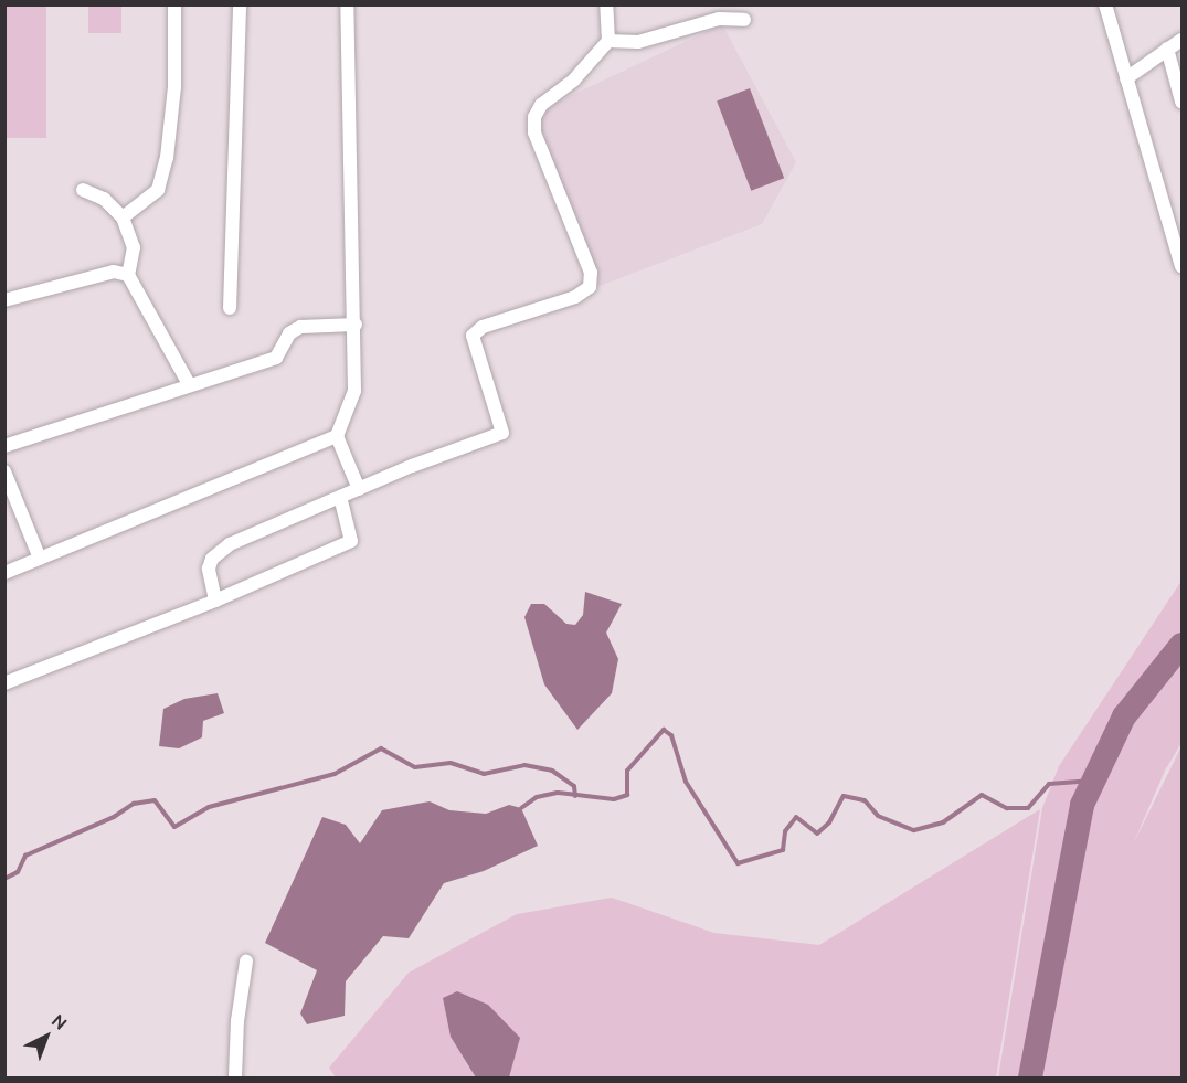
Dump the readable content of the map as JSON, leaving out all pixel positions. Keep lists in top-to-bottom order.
{
  "north": "top right"
}
